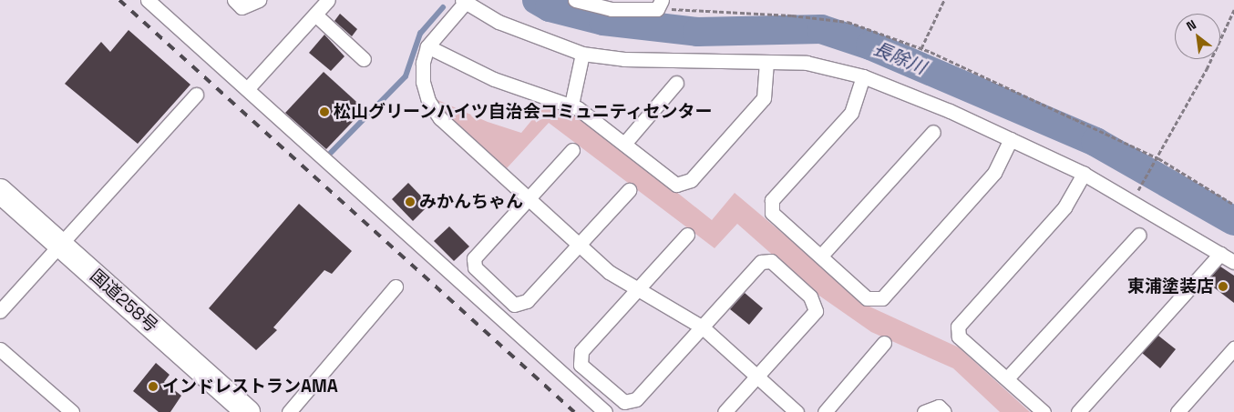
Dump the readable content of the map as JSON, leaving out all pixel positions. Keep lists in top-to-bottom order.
{
  "streets": {
    "highway": ["国道258号"]
  },
  "water": ["長除川"],
  "places": [
    "松山グリーンハイツ自治会コミュニティセンター",
    "みかんちゃん",
    "東浦塗装店",
    "インドレストランAMA"
  ],
  "north": "top left"
}
